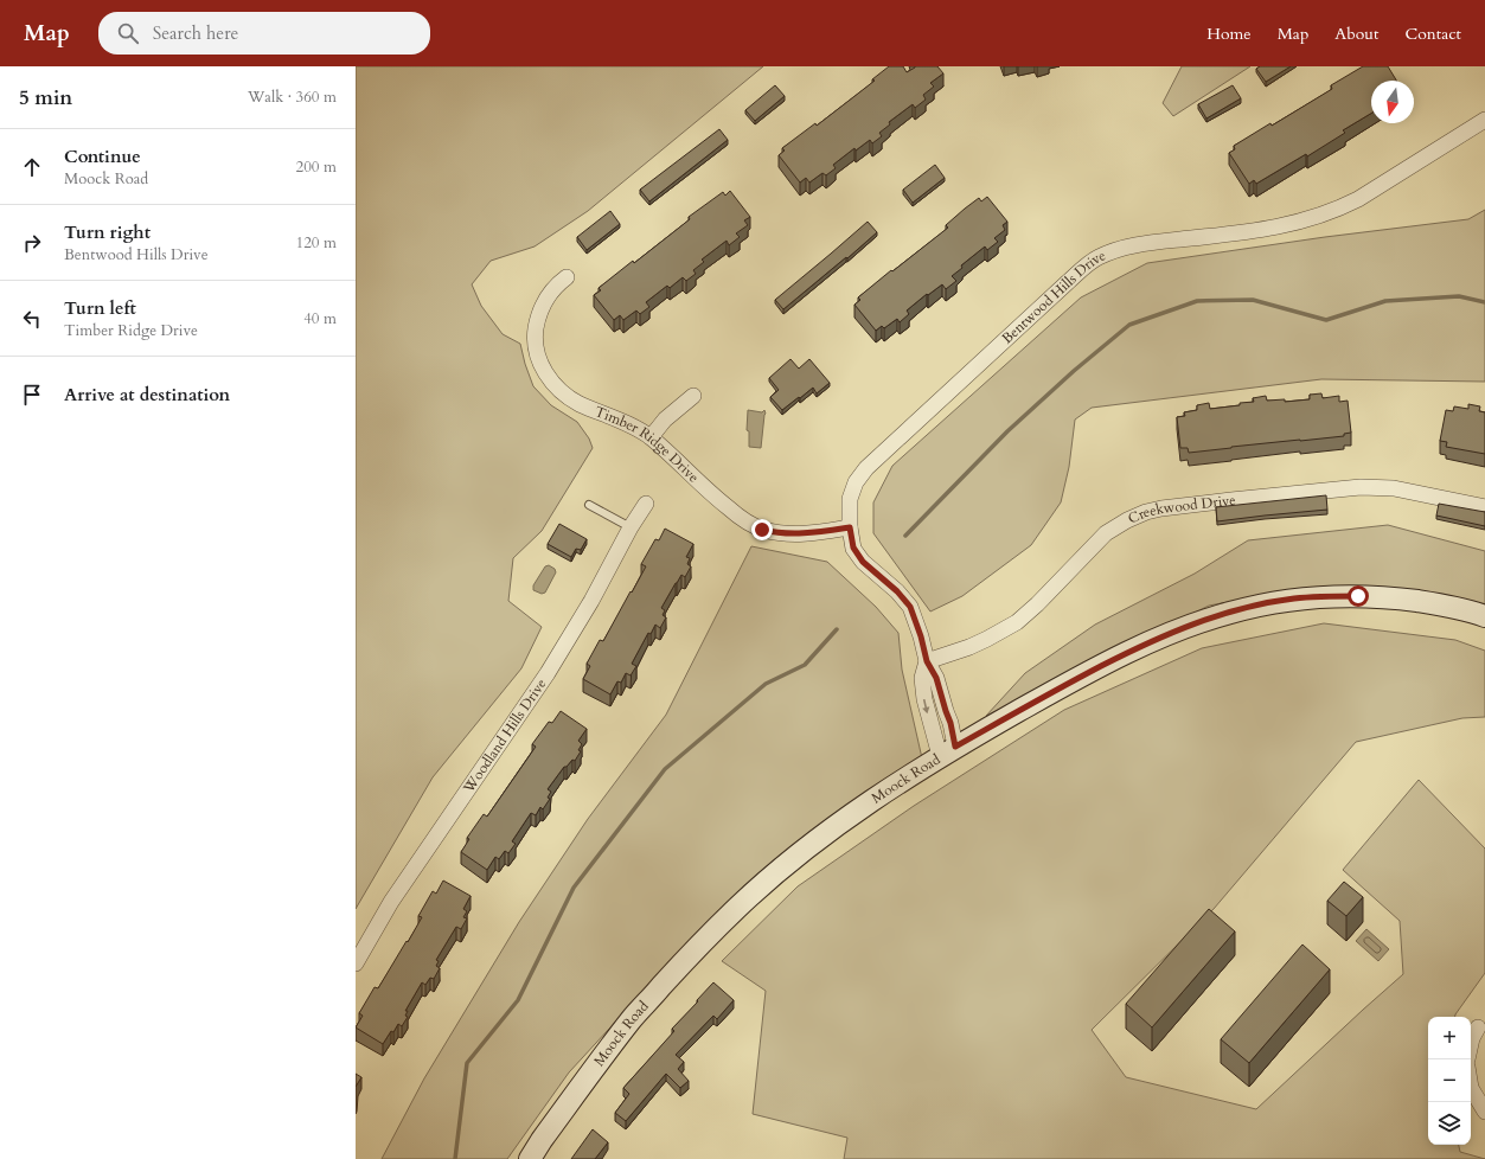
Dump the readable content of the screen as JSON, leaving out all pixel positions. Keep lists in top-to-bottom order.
{
  "streets": {
    "main road": ["Moock Road"],
    "street": [
      "Bentwood Hills Drive",
      "Timber Ridge Drive",
      "Creekwood Drive",
      "Woodland Hills Drive"
    ]
  },
  "crossings": [
    ["Bentwood Hills Drive", "Timber Ridge Drive"],
    ["Bentwood Hills Drive", "Creekwood Drive"],
    ["Bentwood Hills Drive", "Moock Road"]
  ],
  "north": "bottom",
  "page": {
    "header": "Map",
    "search": "Search here",
    "nav": [
      "Home",
      "Map",
      "About",
      "Contact"
    ],
    "heading": ["5 min", "Walk · 360 m"],
    "list": [
      ["Continue", "Moock Road", "200 m"],
      ["Turn right", "Bentwood Hills Drive", "120 m"],
      ["Turn left", "Timber Ridge Drive", "40 m"],
      "Arrive at destination"
    ],
    "map_buttons": ["+", "−"]
  }
}
